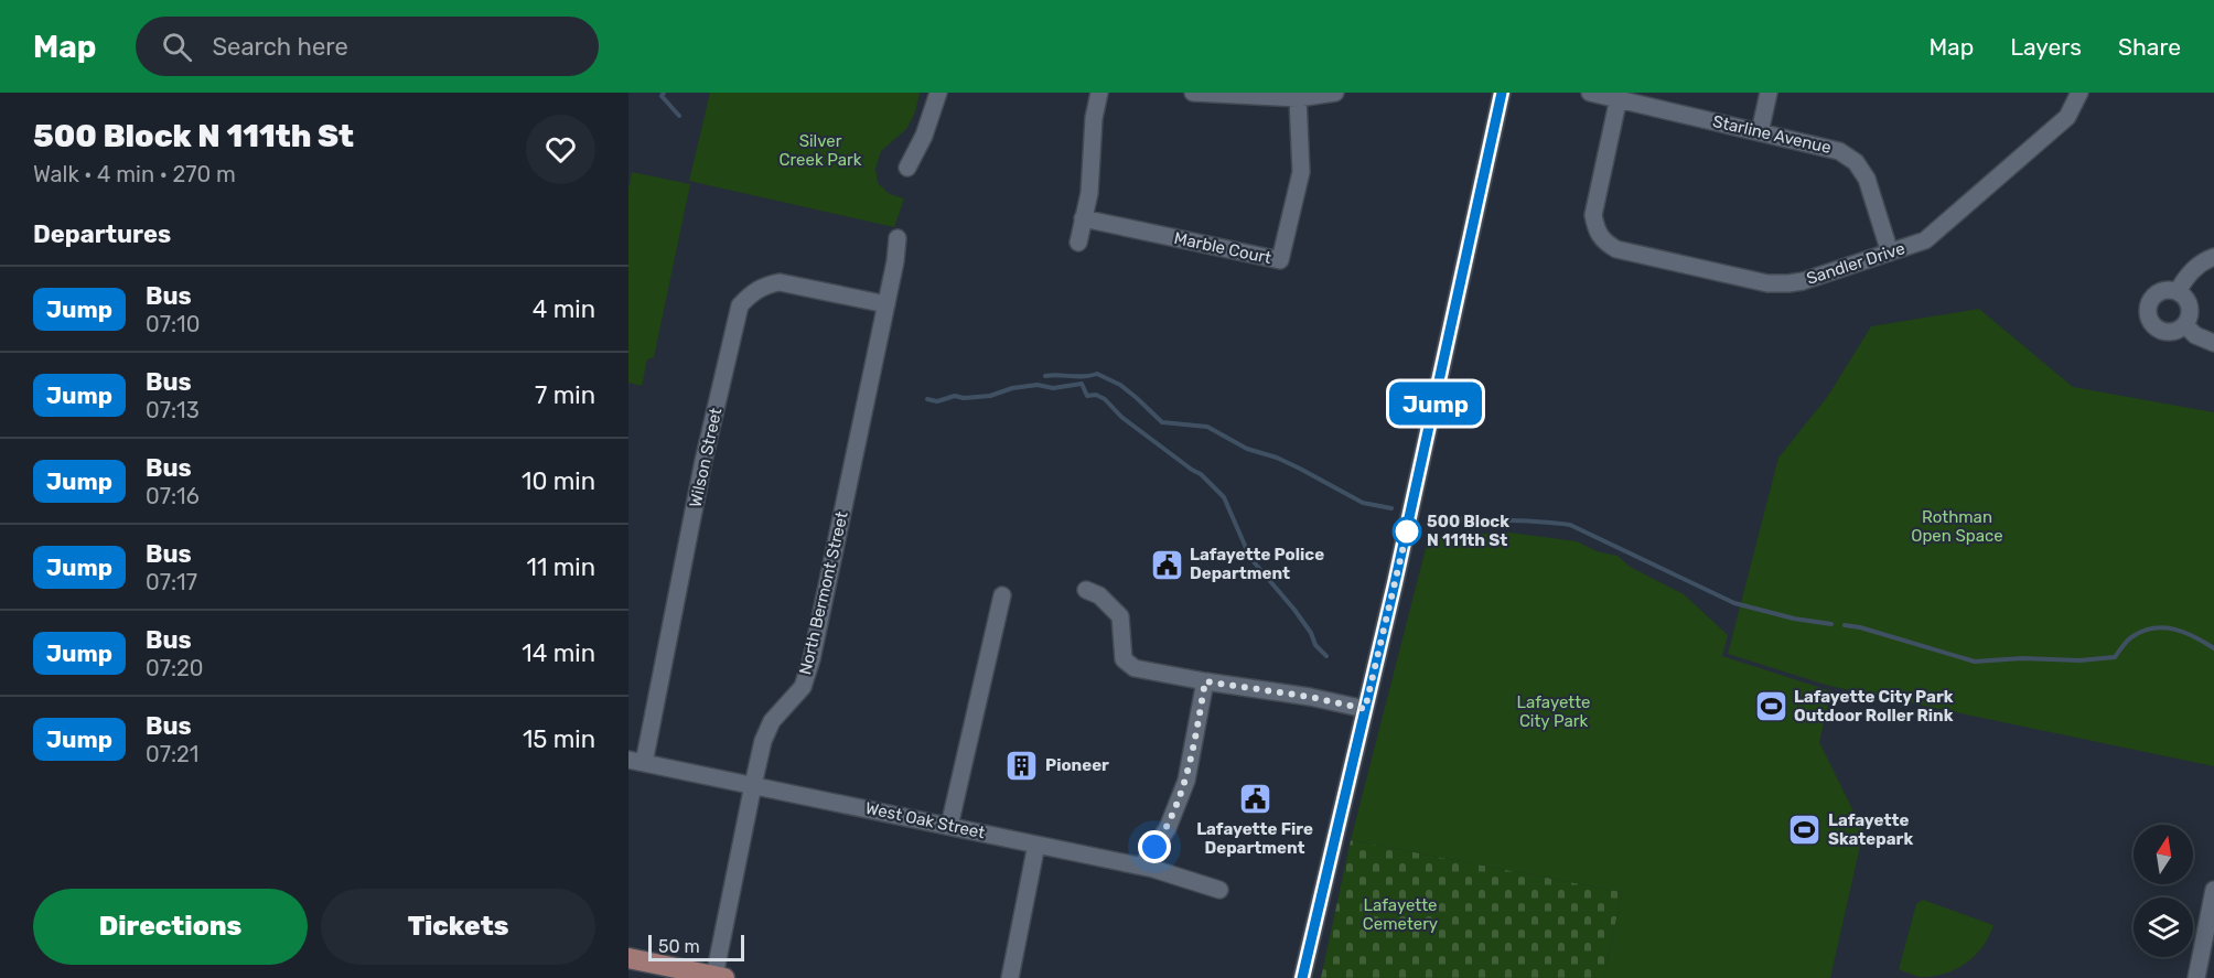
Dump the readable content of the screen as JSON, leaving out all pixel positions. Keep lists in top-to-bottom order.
{
  "streets": {
    "street": [
      "Starline Avenue",
      "Marble Court",
      "Sandler Drive",
      "Wilson Street",
      "North Bermont Street",
      "West Oak Street"
    ]
  },
  "crossings": [
    ["Starline Avenue", "Sandler Drive"],
    ["Wilson Street", "North Bermont Street"],
    ["Wilson Street", "West Oak Street"],
    ["North Bermont Street", "West Oak Street"]
  ],
  "parks": [
    "Silver Creek Park",
    "Rothman Open Space",
    "Lafayette City Park",
    "Lafayette Cemetery"
  ],
  "places": {
    "other": ["500 Block N 111th St"],
    "public building": ["Lafayette Police Department", "Lafayette Fire Department"],
    "sports": ["Lafayette City Park Outdoor Roller Rink", "Lafayette Skatepark"],
    "building": ["Pioneer"]
  },
  "lines": ["bus line Jump"],
  "scale_bar": "50 m",
  "north": "top",
  "page": {
    "header": "Map",
    "search": "Search here",
    "nav": ["Map", "Layers", "Share"],
    "heading": [
      ["500 Block N 111th St", "Walk · 4 min · 270 m"],
      "Departures"
    ],
    "on_map": "Jump",
    "list": [
      {
        "mark": "Jump",
        "name": "Bus",
        "note": "07:10",
        "value": "4 min"
      },
      {
        "mark": "Jump",
        "name": "Bus",
        "note": "07:13",
        "value": "7 min"
      },
      {
        "mark": "Jump",
        "name": "Bus",
        "note": "07:16",
        "value": "10 min"
      },
      {
        "mark": "Jump",
        "name": "Bus",
        "note": "07:17",
        "value": "11 min"
      },
      {
        "mark": "Jump",
        "name": "Bus",
        "note": "07:20",
        "value": "14 min"
      },
      {
        "mark": "Jump",
        "name": "Bus",
        "note": "07:21",
        "value": "15 min"
      }
    ],
    "buttons": ["Directions", "Tickets"],
    "scale": "50 m"
  }
}
